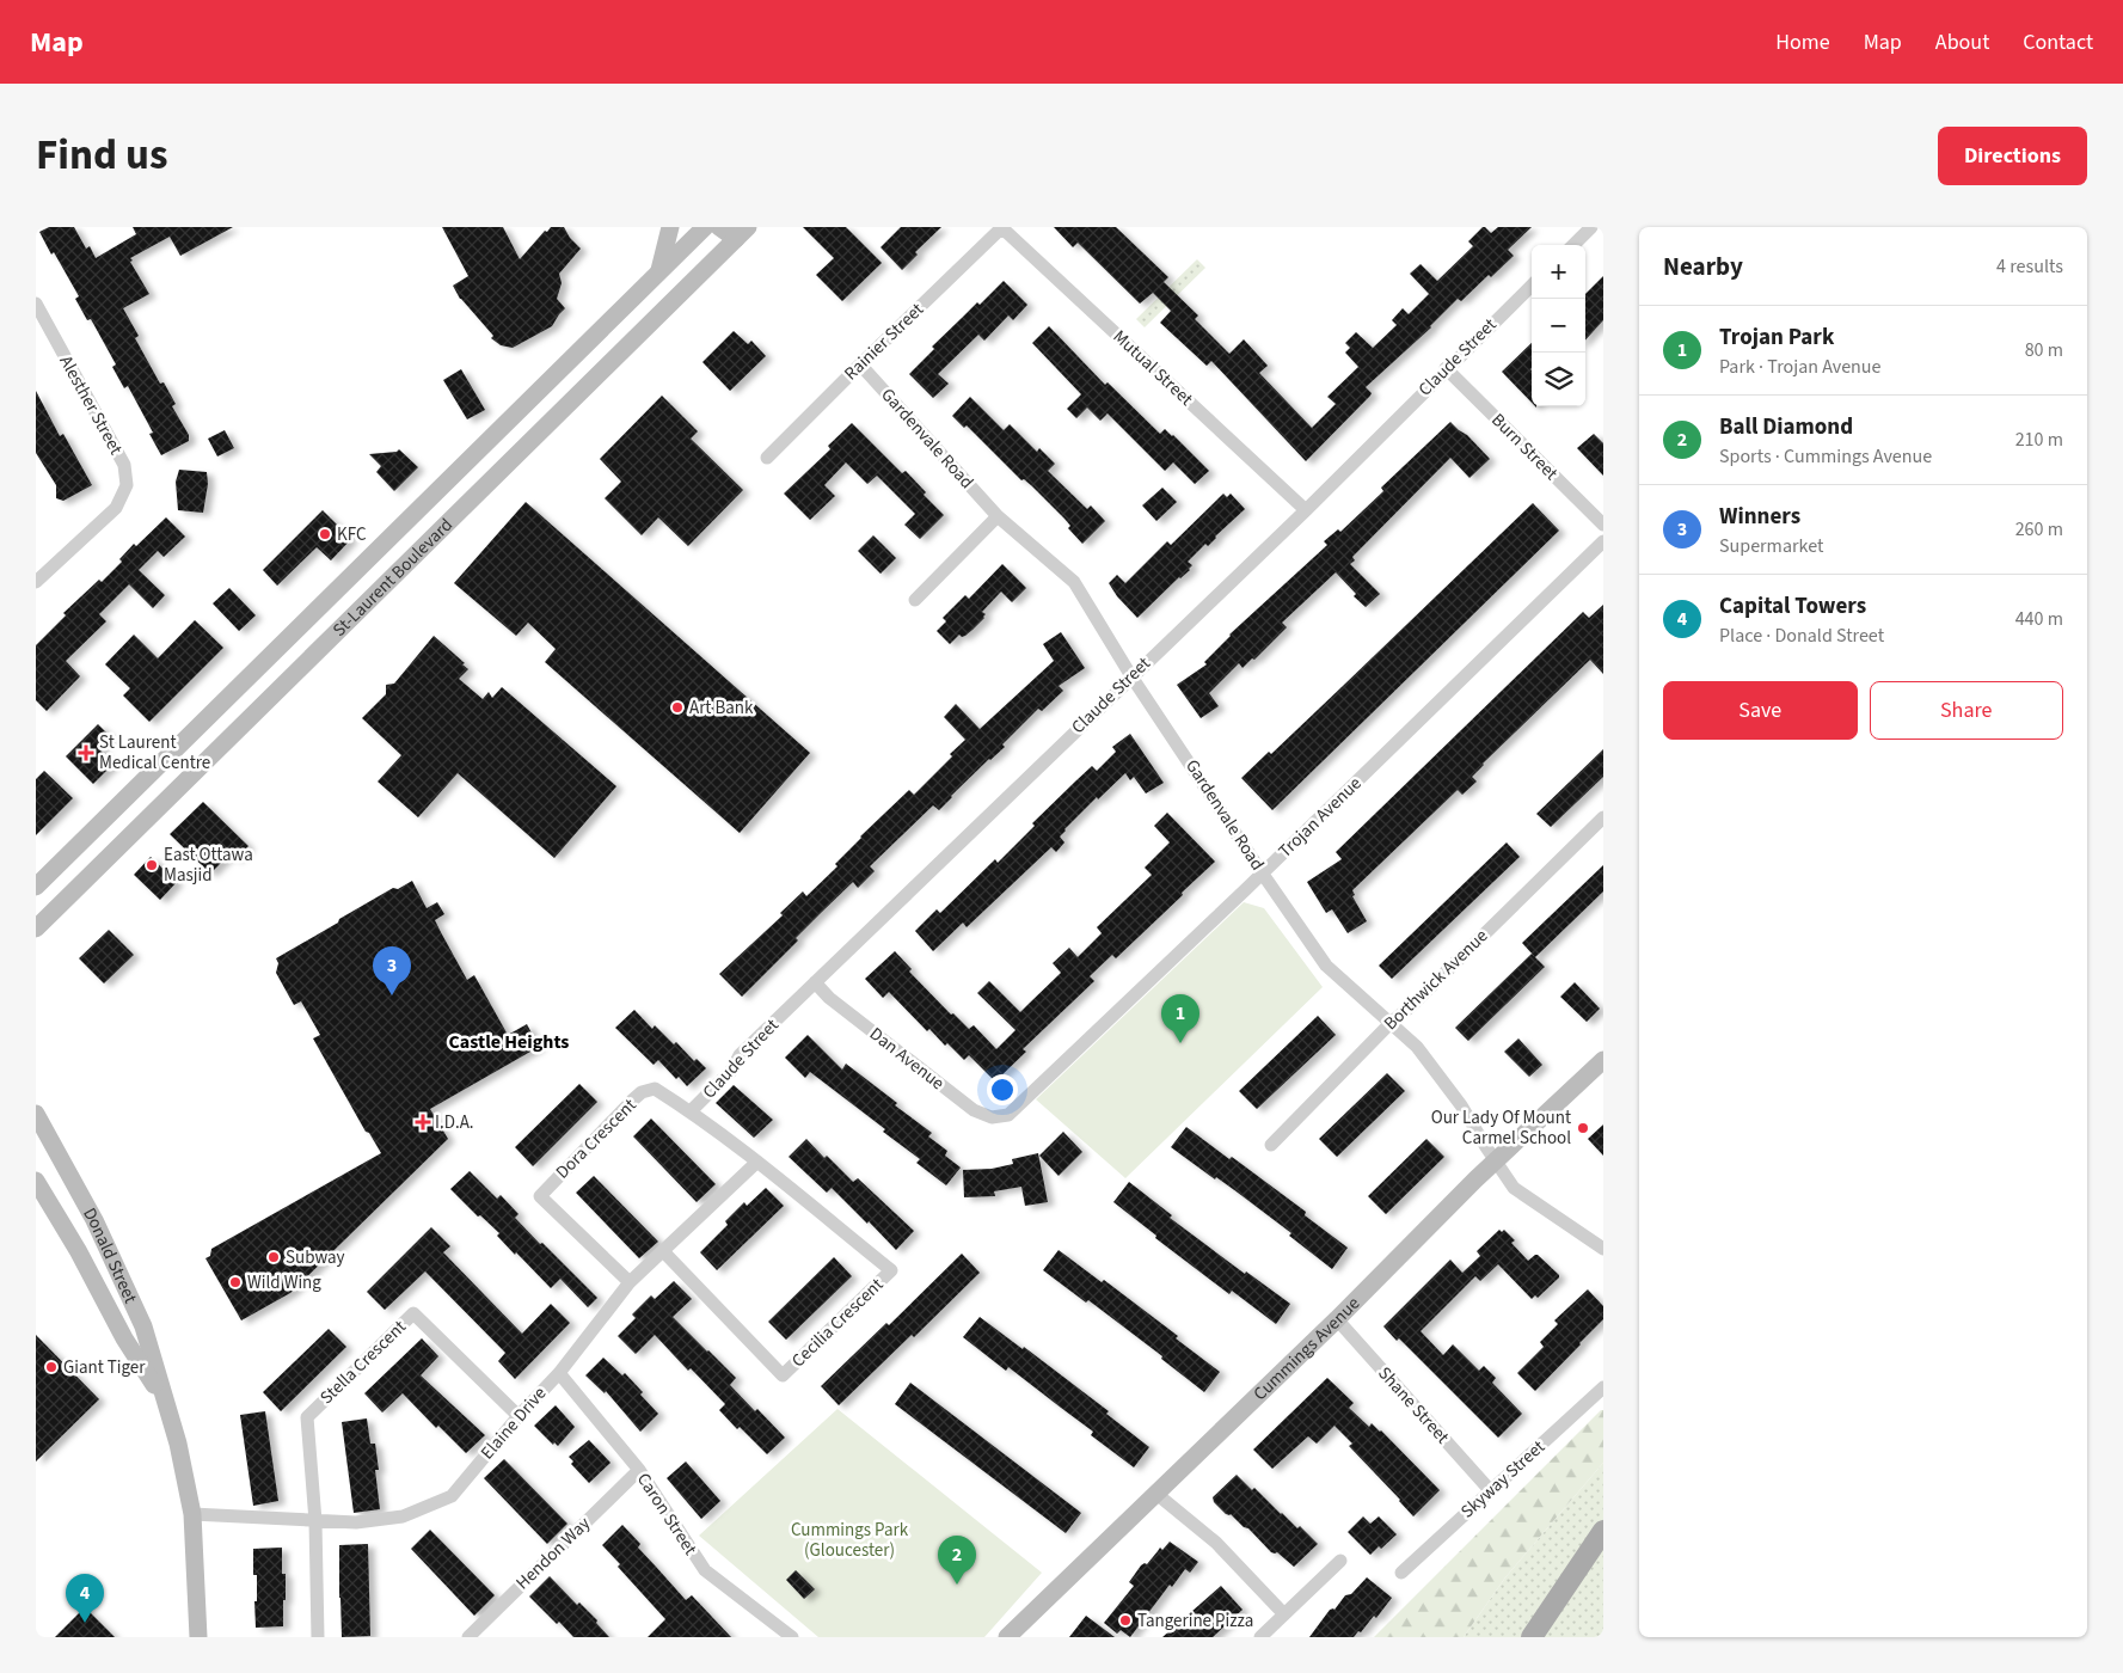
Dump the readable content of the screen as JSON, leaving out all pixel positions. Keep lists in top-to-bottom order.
{
  "streets": {
    "main road": ["St-Laurent Boulevard", "Donald Street", "Cummings Avenue"],
    "street": [
      "Rainier Street",
      "Claude Street",
      "Mutual Street",
      "Alesther Street",
      "Gardenvale Road",
      "Burn Street",
      "Trojan Avenue",
      "Borthwick Avenue",
      "Dan Avenue",
      "Dora Crescent",
      "Cecilia Crescent",
      "Stella Crescent",
      "Shane Street",
      "Elaine Drive",
      "Skyway Street",
      "Caron Street",
      "Hendon Way"
    ]
  },
  "crossings": [
    ["Rainier Street", "Mutual Street"],
    ["Rainier Street", "Gardenvale Road"],
    ["Claude Street", "Mutual Street"],
    ["Claude Street", "Gardenvale Road"],
    ["Claude Street", "Burn Street"],
    ["Claude Street", "Dan Avenue"],
    ["Claude Street", "Dora Crescent"],
    ["Gardenvale Road", "Trojan Avenue"],
    ["Gardenvale Road", "Borthwick Avenue"],
    ["Gardenvale Road", "Cummings Avenue"],
    ["Trojan Avenue", "Dan Avenue"],
    ["Dora Crescent", "Cecilia Crescent"],
    ["Dora Crescent", "Elaine Drive"],
    ["Donald Street", "Elaine Drive"],
    ["Cecilia Crescent", "Elaine Drive"],
    ["Cummings Avenue", "Shane Street"],
    ["Stella Crescent", "Elaine Drive"],
    ["Shane Street", "Skyway Street"],
    ["Elaine Drive", "Caron Street"],
    ["Caron Street", "Hendon Way"]
  ],
  "districts": ["Castle Heights"],
  "parks": ["Cummings Park (Gloucester)"],
  "places": {
    "other": [
      "KFC",
      "Art Bank",
      "East Ottawa Masjid",
      "Our Lady Of Mount Carmel School",
      "Subway",
      "Wild Wing",
      "Giant Tiger",
      "Tangerine Pizza"
    ],
    "health": ["St Laurent Medical Centre", "I.D.A."]
  },
  "page": {
    "header": "Map",
    "nav": [
      "Home",
      "Map",
      "About",
      "Contact"
    ],
    "title": "Find us",
    "buttons": [
      "Directions",
      ["Save", "Share"]
    ],
    "heading": ["Nearby", "4 results"],
    "map_buttons": ["+", "−"],
    "list": [
      {
        "mark": "1",
        "name": "Trojan Park",
        "note": "Park · Trojan Avenue",
        "value": "80 m"
      },
      {
        "mark": "2",
        "name": "Ball Diamond",
        "note": "Sports · Cummings Avenue",
        "value": "210 m"
      },
      {
        "mark": "3",
        "name": "Winners",
        "note": "Supermarket",
        "value": "260 m"
      },
      {
        "mark": "4",
        "name": "Capital Towers",
        "note": "Place · Donald Street",
        "value": "440 m"
      }
    ],
    "pins": [
      "3",
      "1",
      "2",
      "4"
    ]
  }
}
